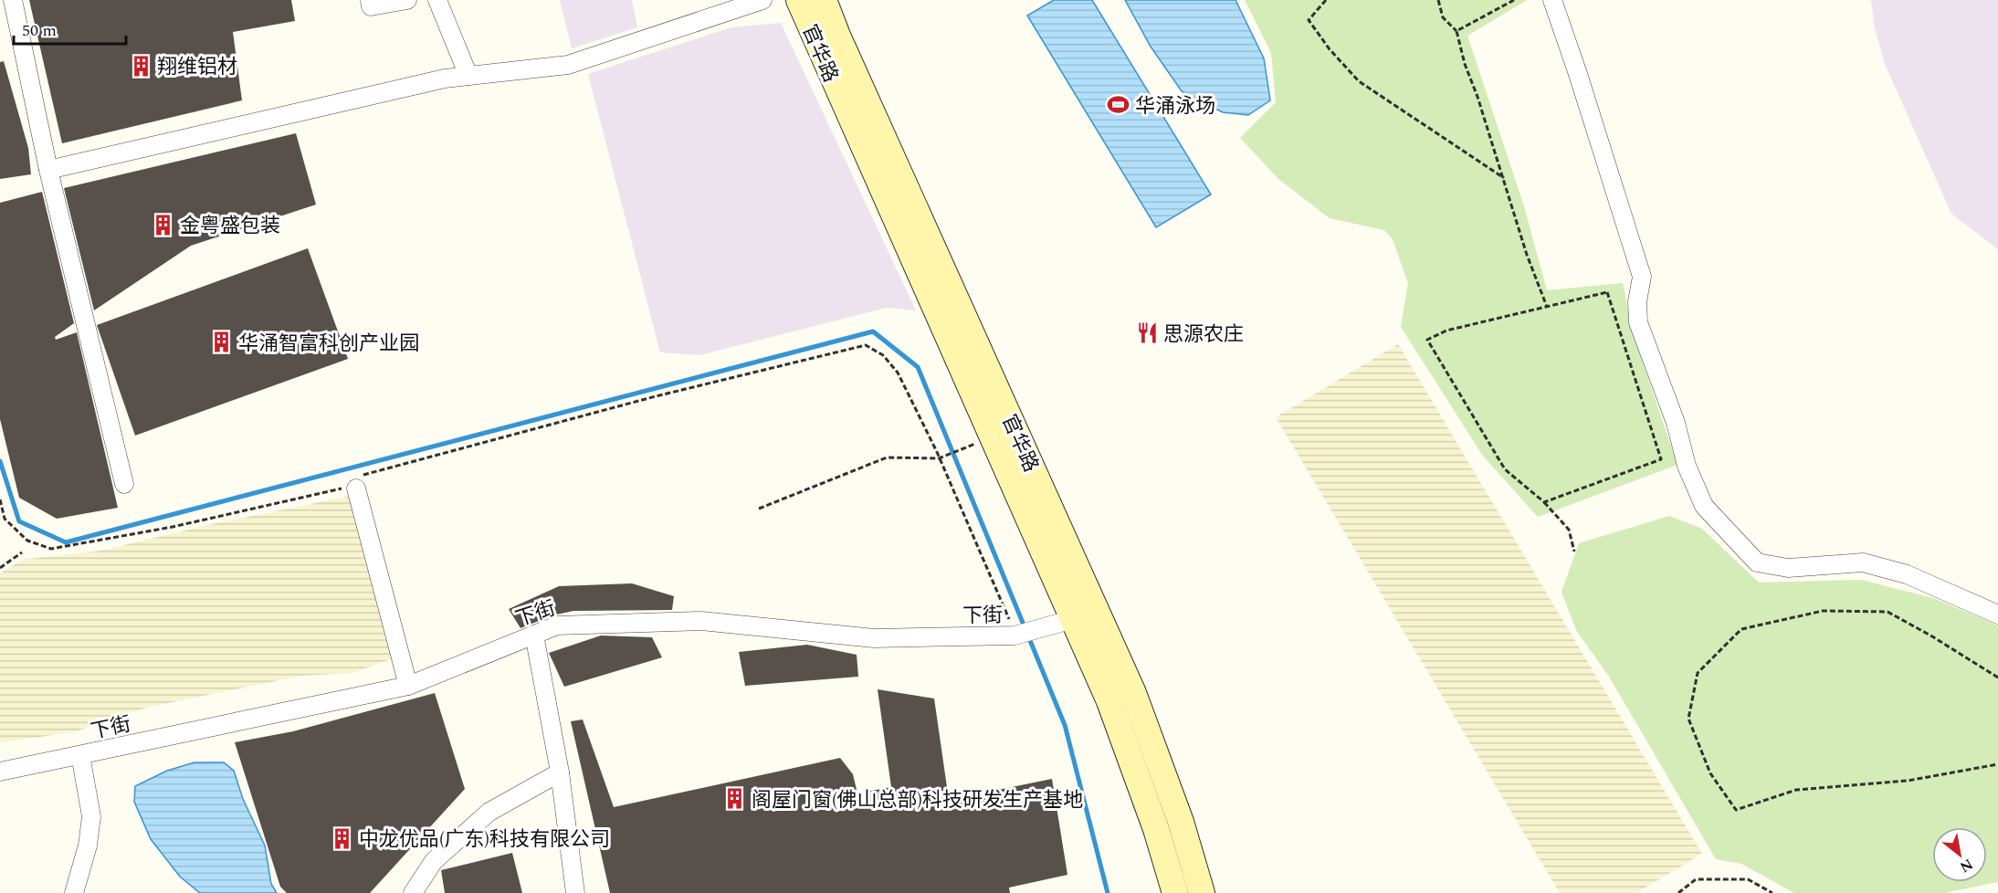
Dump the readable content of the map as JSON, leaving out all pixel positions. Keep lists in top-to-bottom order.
{
  "streets": {
    "main road": ["官华路"],
    "street": ["下街"]
  },
  "crossings": [
    ["官华路", "下街"]
  ],
  "places": {
    "building": [
      "翔维铝材",
      "金粤盛包装",
      "华涌智富科创产业园",
      "阁屋门窗(佛山总部)科技研发生产基地",
      "中龙优品(广东)科技有限公司"
    ],
    "sports": ["华涌泳场"],
    "restaurant": ["思源农庄"]
  },
  "scale_bar": "50 m",
  "north": "bottom right"
}
